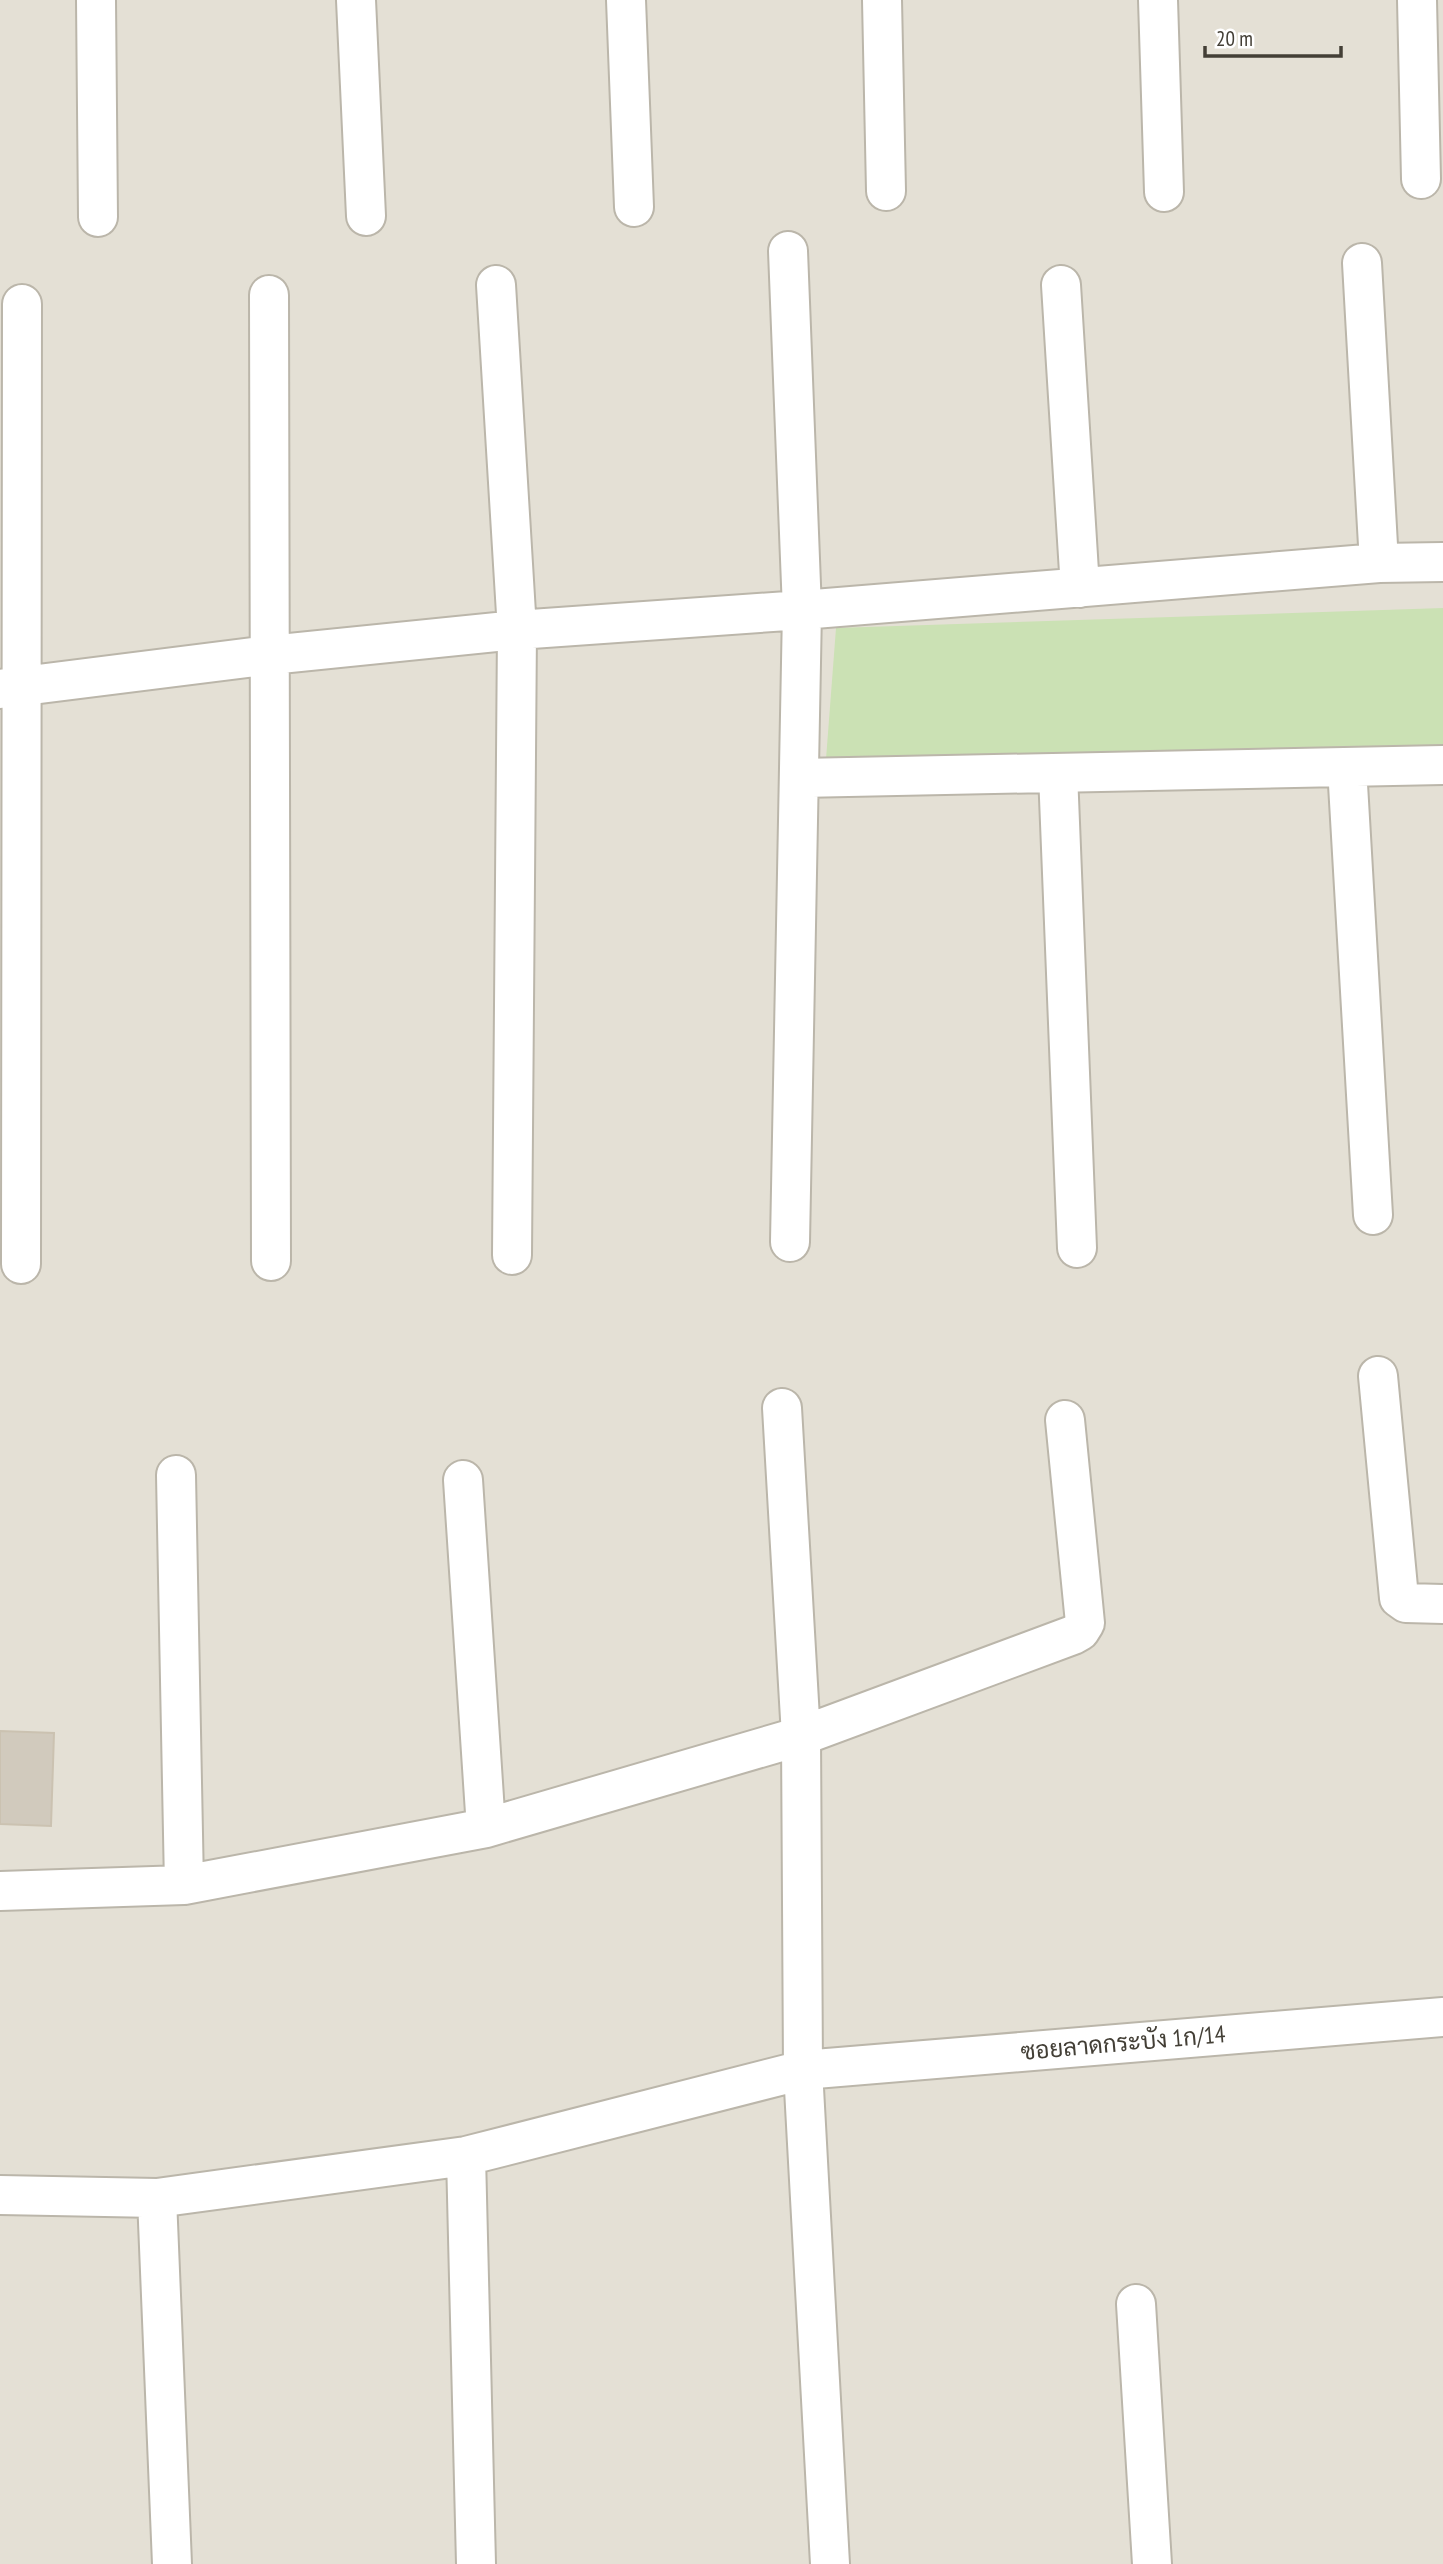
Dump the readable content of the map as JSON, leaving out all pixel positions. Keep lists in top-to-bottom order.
{
  "streets": {
    "street": ["ซอยลาดกระบัง 1ก/14"]
  },
  "scale_bar": "20 m"
}
